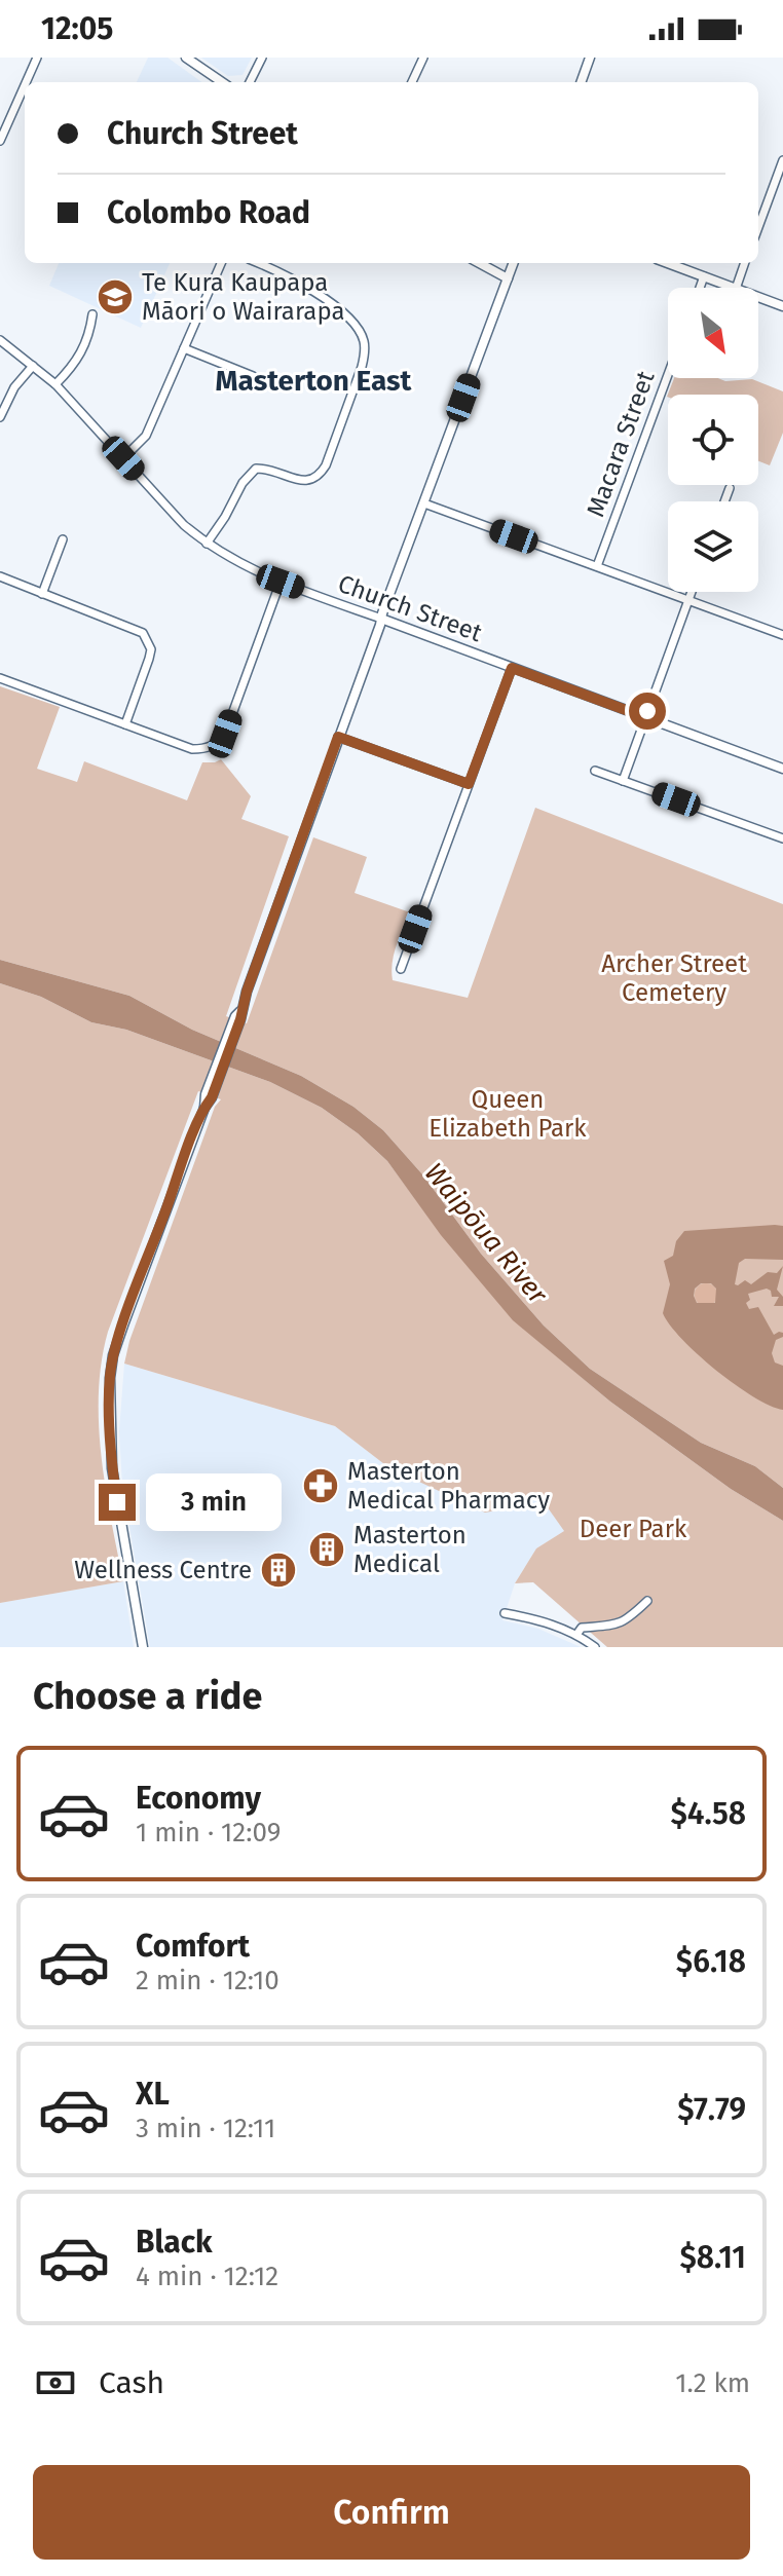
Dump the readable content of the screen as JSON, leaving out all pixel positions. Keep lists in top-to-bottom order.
{
  "streets": {
    "street": ["Macara Street", "Church Street"]
  },
  "districts": ["Masterton East"],
  "water": ["Waipōua River"],
  "parks": ["Archer Street Cemetery", "Queen Elizabeth Park", "Deer Park"],
  "places": {
    "school or university": ["Te Kura Kaupapa Māori o Wairarapa"],
    "pharmacy": ["Masterton Medical Pharmacy"],
    "building": ["Masterton Medical", "Wellness Centre"]
  },
  "north": "bottom right",
  "page": {
    "status": "12:05",
    "banner": ["Church Street", "Colombo Road"],
    "bubble": "3 min",
    "heading": "Choose a ride",
    "list": [
      {
        "name": "Economy",
        "note": "1 min · 12:09",
        "value": "$4.58"
      },
      {
        "name": "Comfort",
        "note": "2 min · 12:10",
        "value": "$6.18"
      },
      {
        "name": "XL",
        "note": "3 min · 12:11",
        "value": "$7.79"
      },
      {
        "name": "Black",
        "note": "4 min · 12:12",
        "value": "$8.11"
      }
    ],
    "pay": ["Cash", "1.2 km"],
    "buttons": "Confirm"
  }
}
